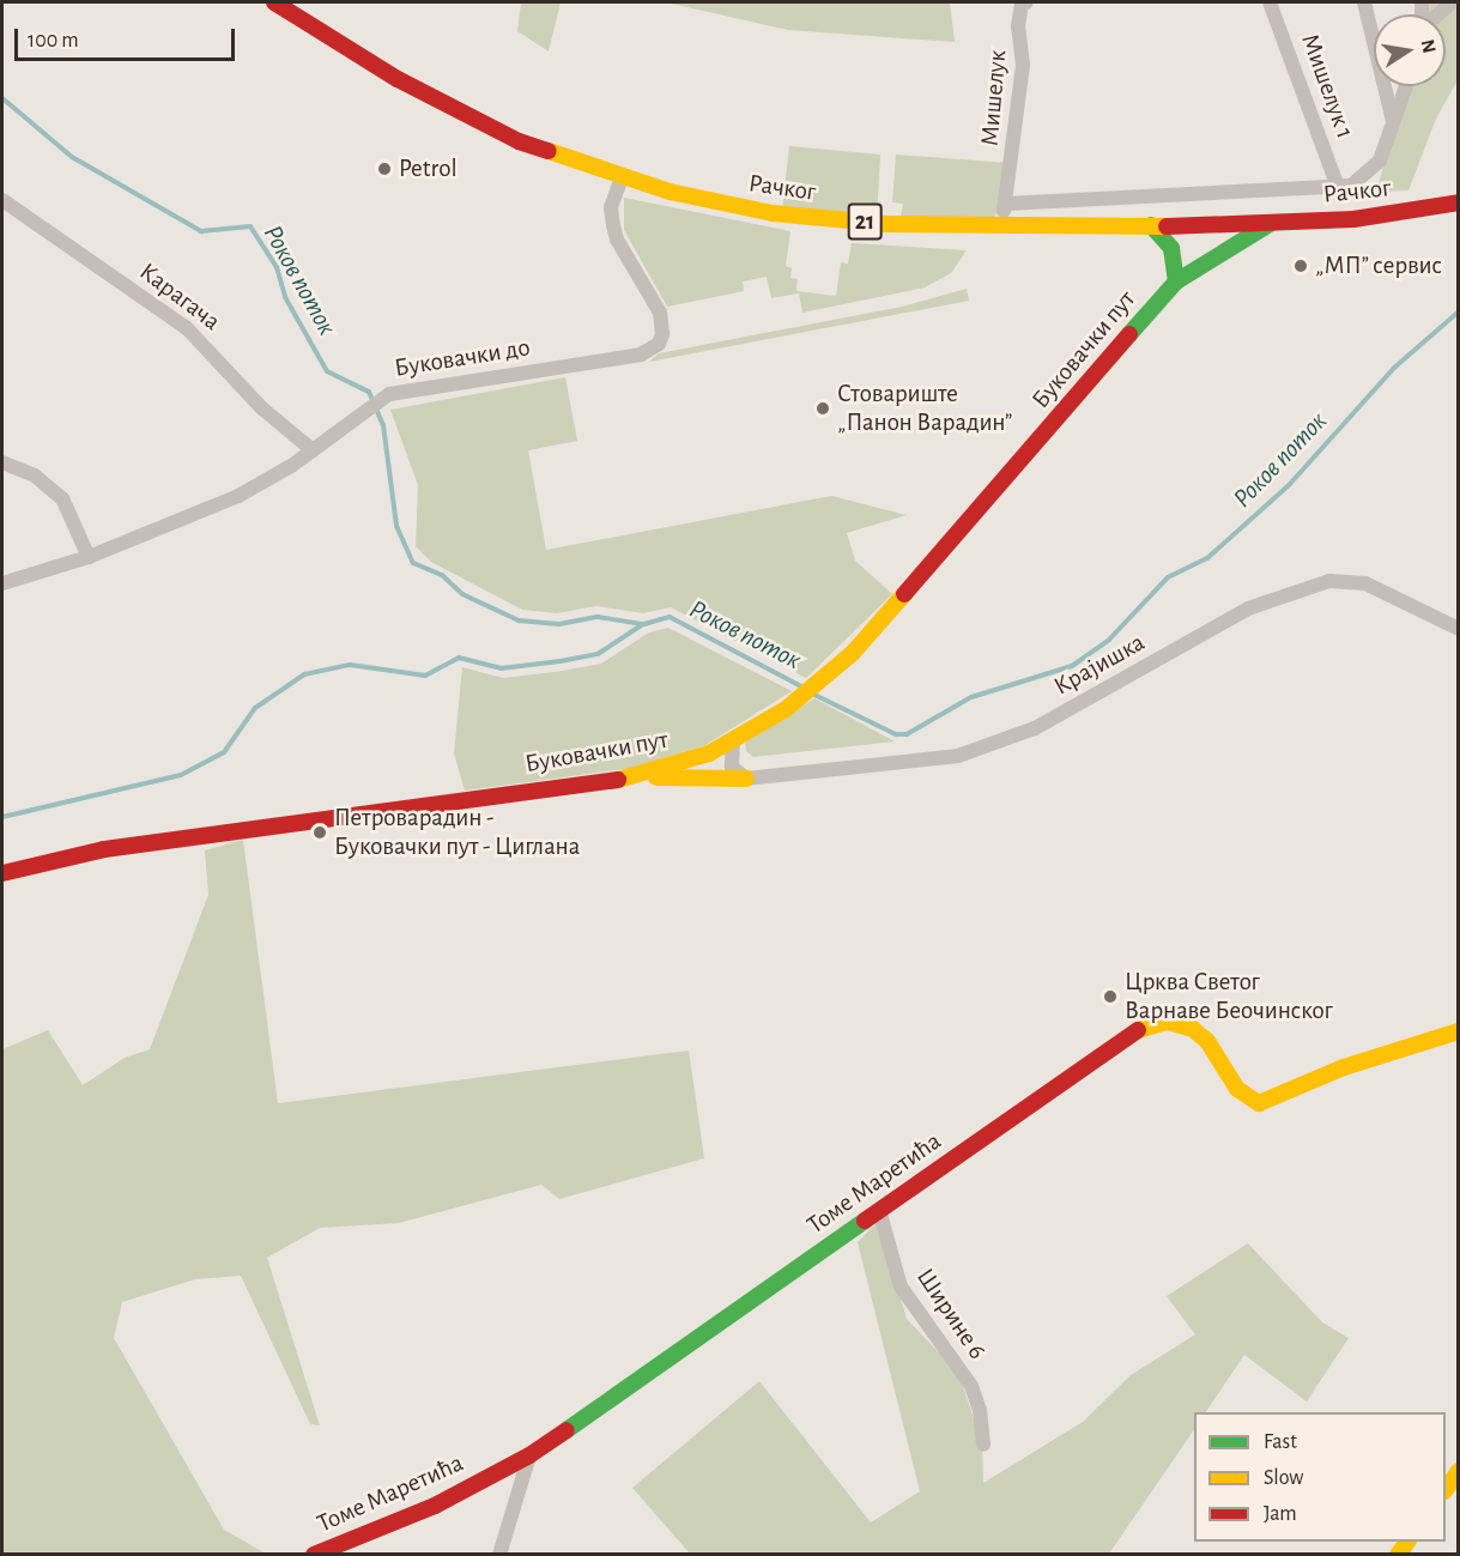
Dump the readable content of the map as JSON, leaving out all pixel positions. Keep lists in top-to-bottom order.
{
  "streets": {
    "street": [
      "Мишелук 1",
      "Мишелук",
      "Рачког",
      "21",
      "Карагача",
      "Буковачки пут",
      "Буковачки до",
      "Крајишка",
      "Томе Маретића",
      "Ширине 6"
    ]
  },
  "crossings": [
    ["Мишелук", "Рачког"],
    ["Рачког", "Буковачки пут"],
    ["Рачког", "Буковачки до"],
    ["Карагача", "Буковачки до"],
    ["Томе Маретића", "Ширине 6"]
  ],
  "water": ["Роков поток"],
  "places": [
    "Petrol",
    "„МП” сервис",
    "Стовариште „Панон Варадин”",
    "Петроварадин - Буковачки пут - Циглана",
    "Црква Светог Варнаве Беочинског"
  ],
  "legend": ["Fast", "Slow", "Jam"],
  "scale_bar": "100 m",
  "north": "right"
}
